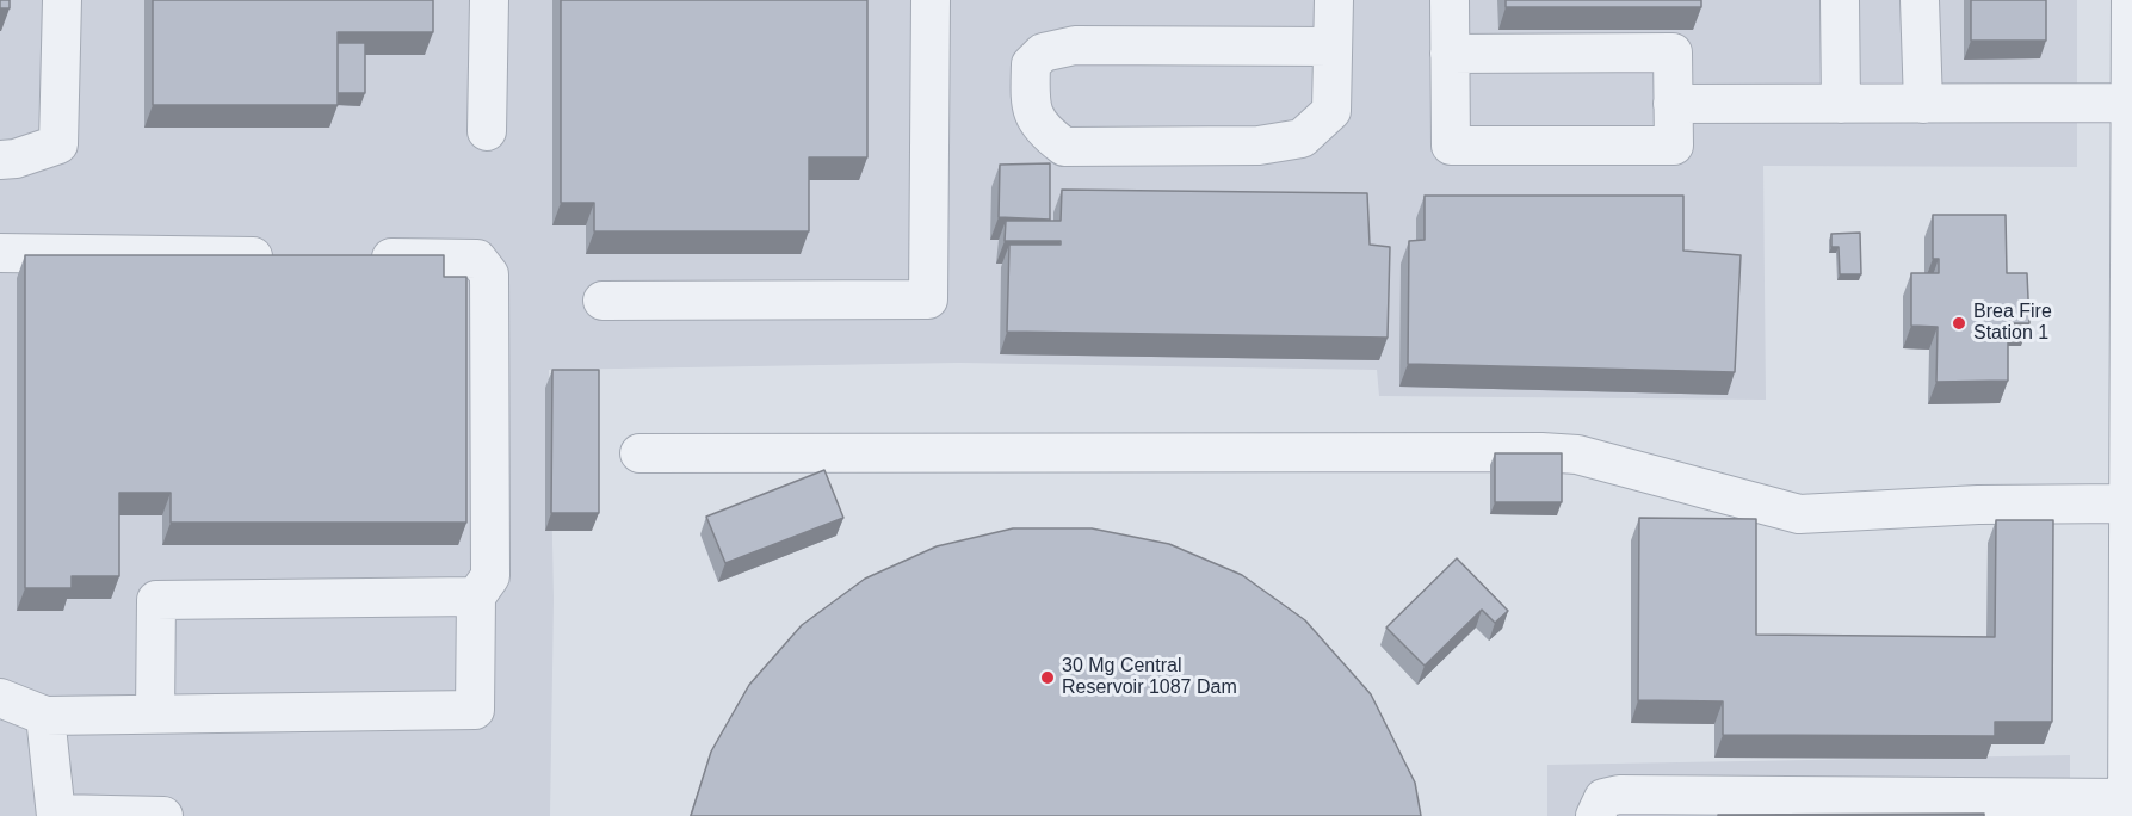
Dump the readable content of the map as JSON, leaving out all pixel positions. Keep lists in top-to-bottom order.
{
  "places": ["Brea Fire Station 1", "30 Mg Central Reservoir 1087 Dam"]
}
